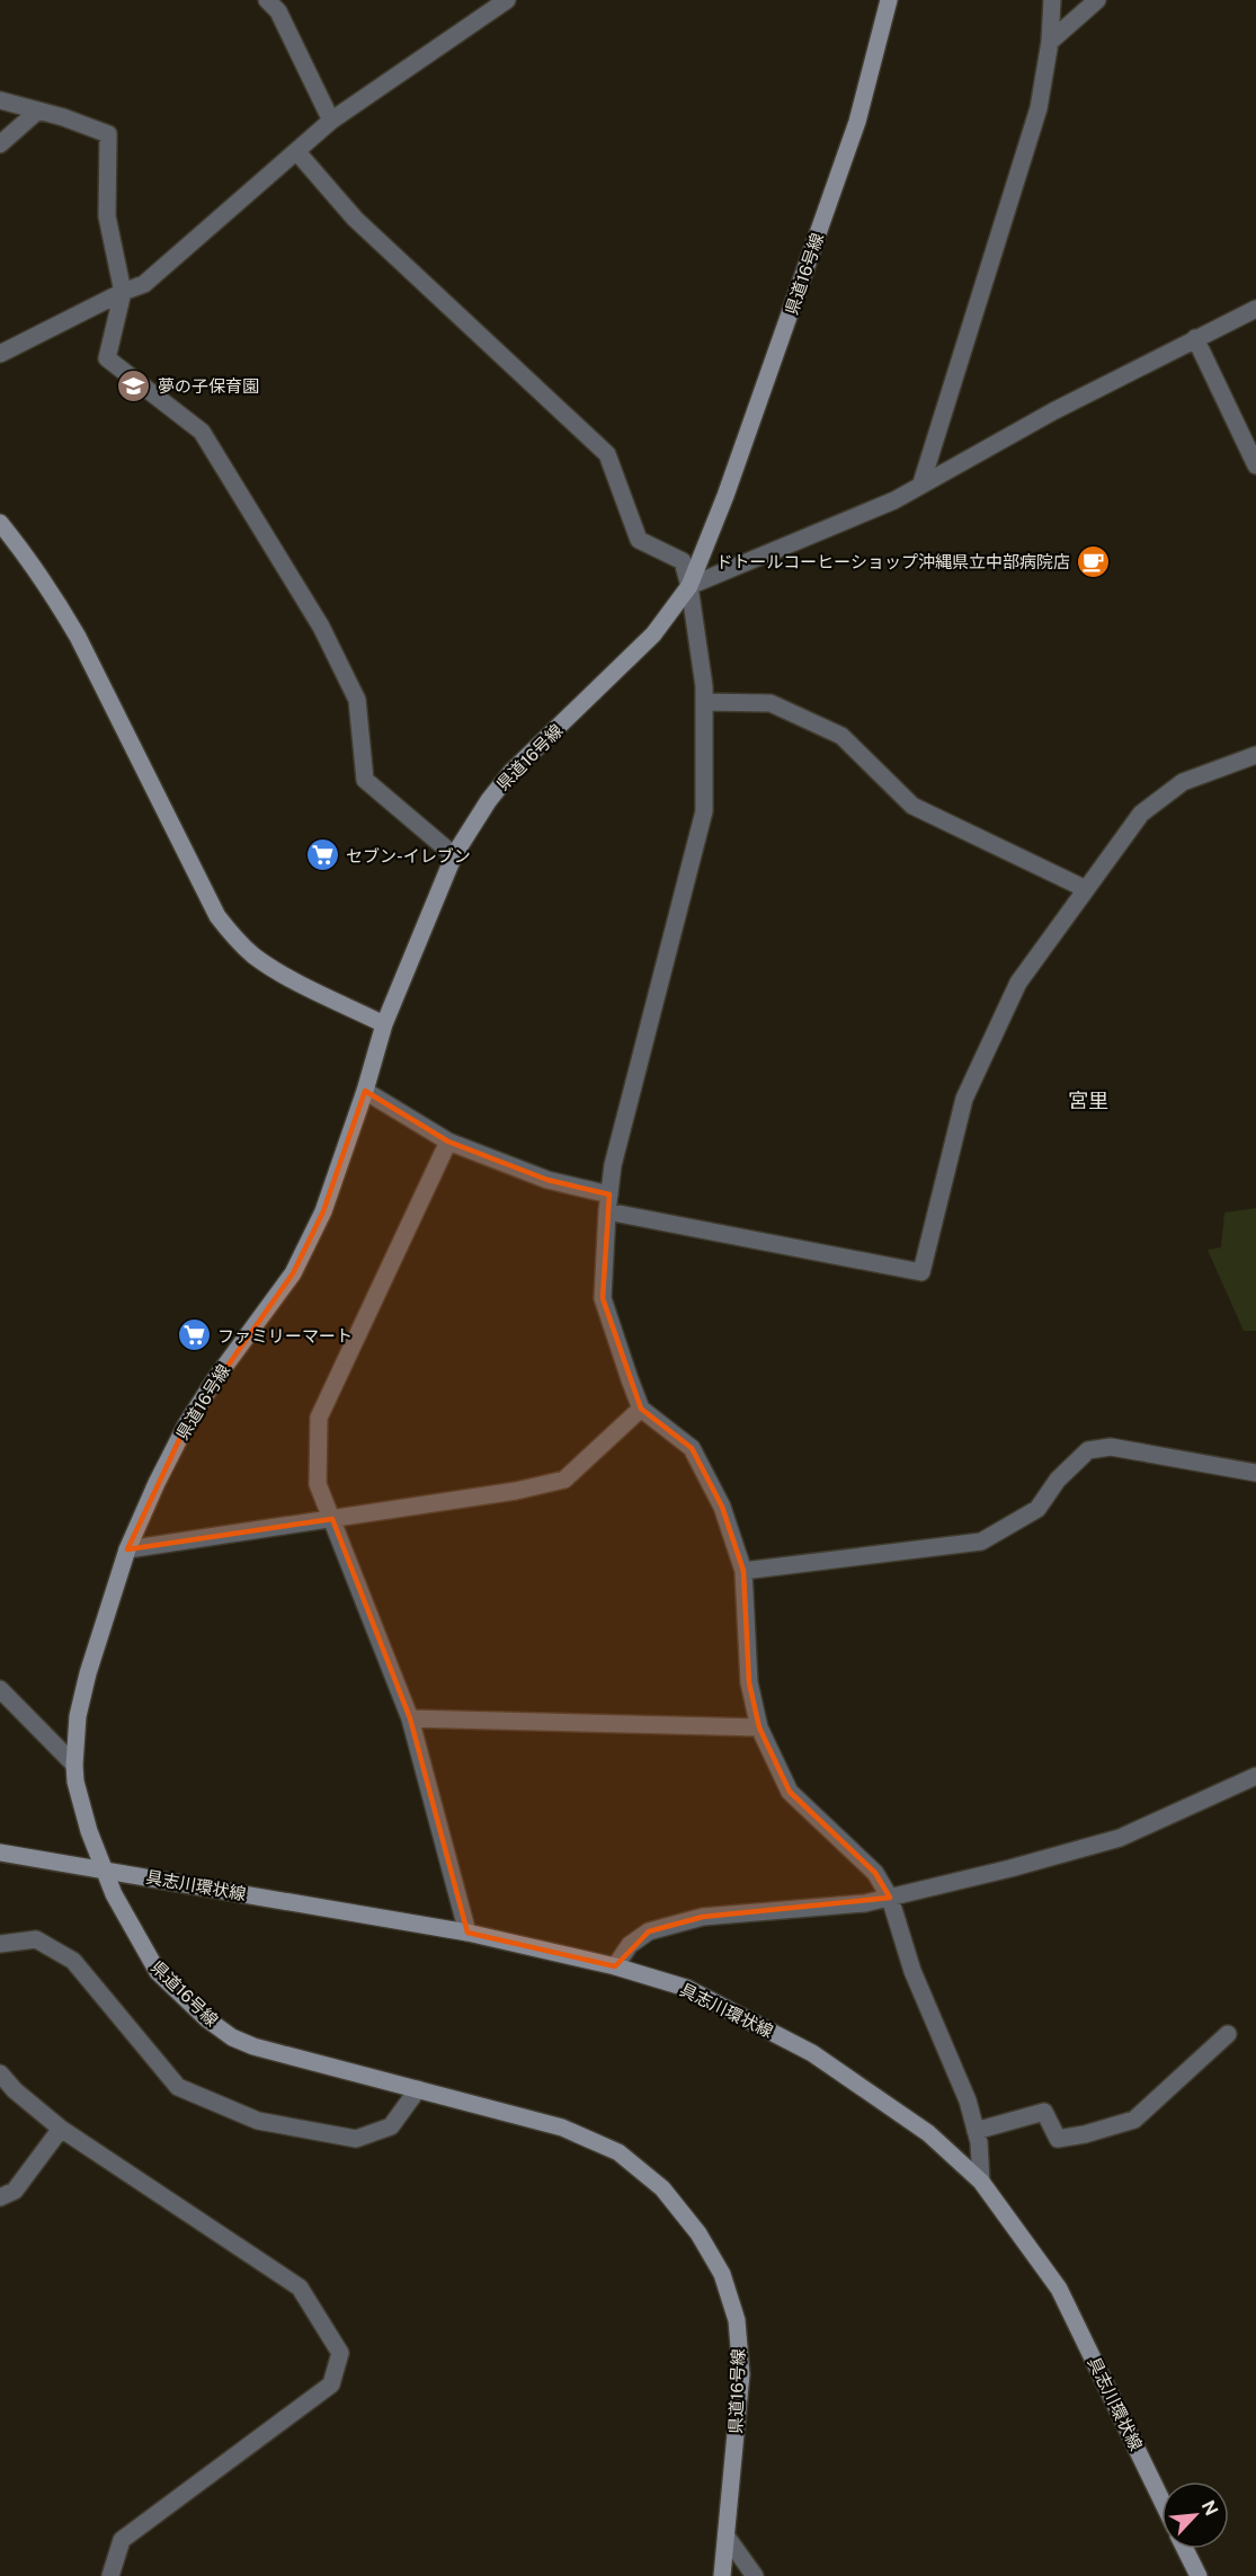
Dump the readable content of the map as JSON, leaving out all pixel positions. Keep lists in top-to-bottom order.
{
  "streets": {
    "main road": ["県道16号線", "具志川環状線"]
  },
  "crossings": [
    ["県道16号線", "具志川環状線"]
  ],
  "districts": ["宮里"],
  "places": {
    "school or university": ["夢の子保育園"],
    "cafe": ["ドトールコーヒーショップ沖縄県立中部病院店"],
    "supermarket": ["セブン-イレブン", "ファミリーマート"]
  },
  "north": "top right"
}
